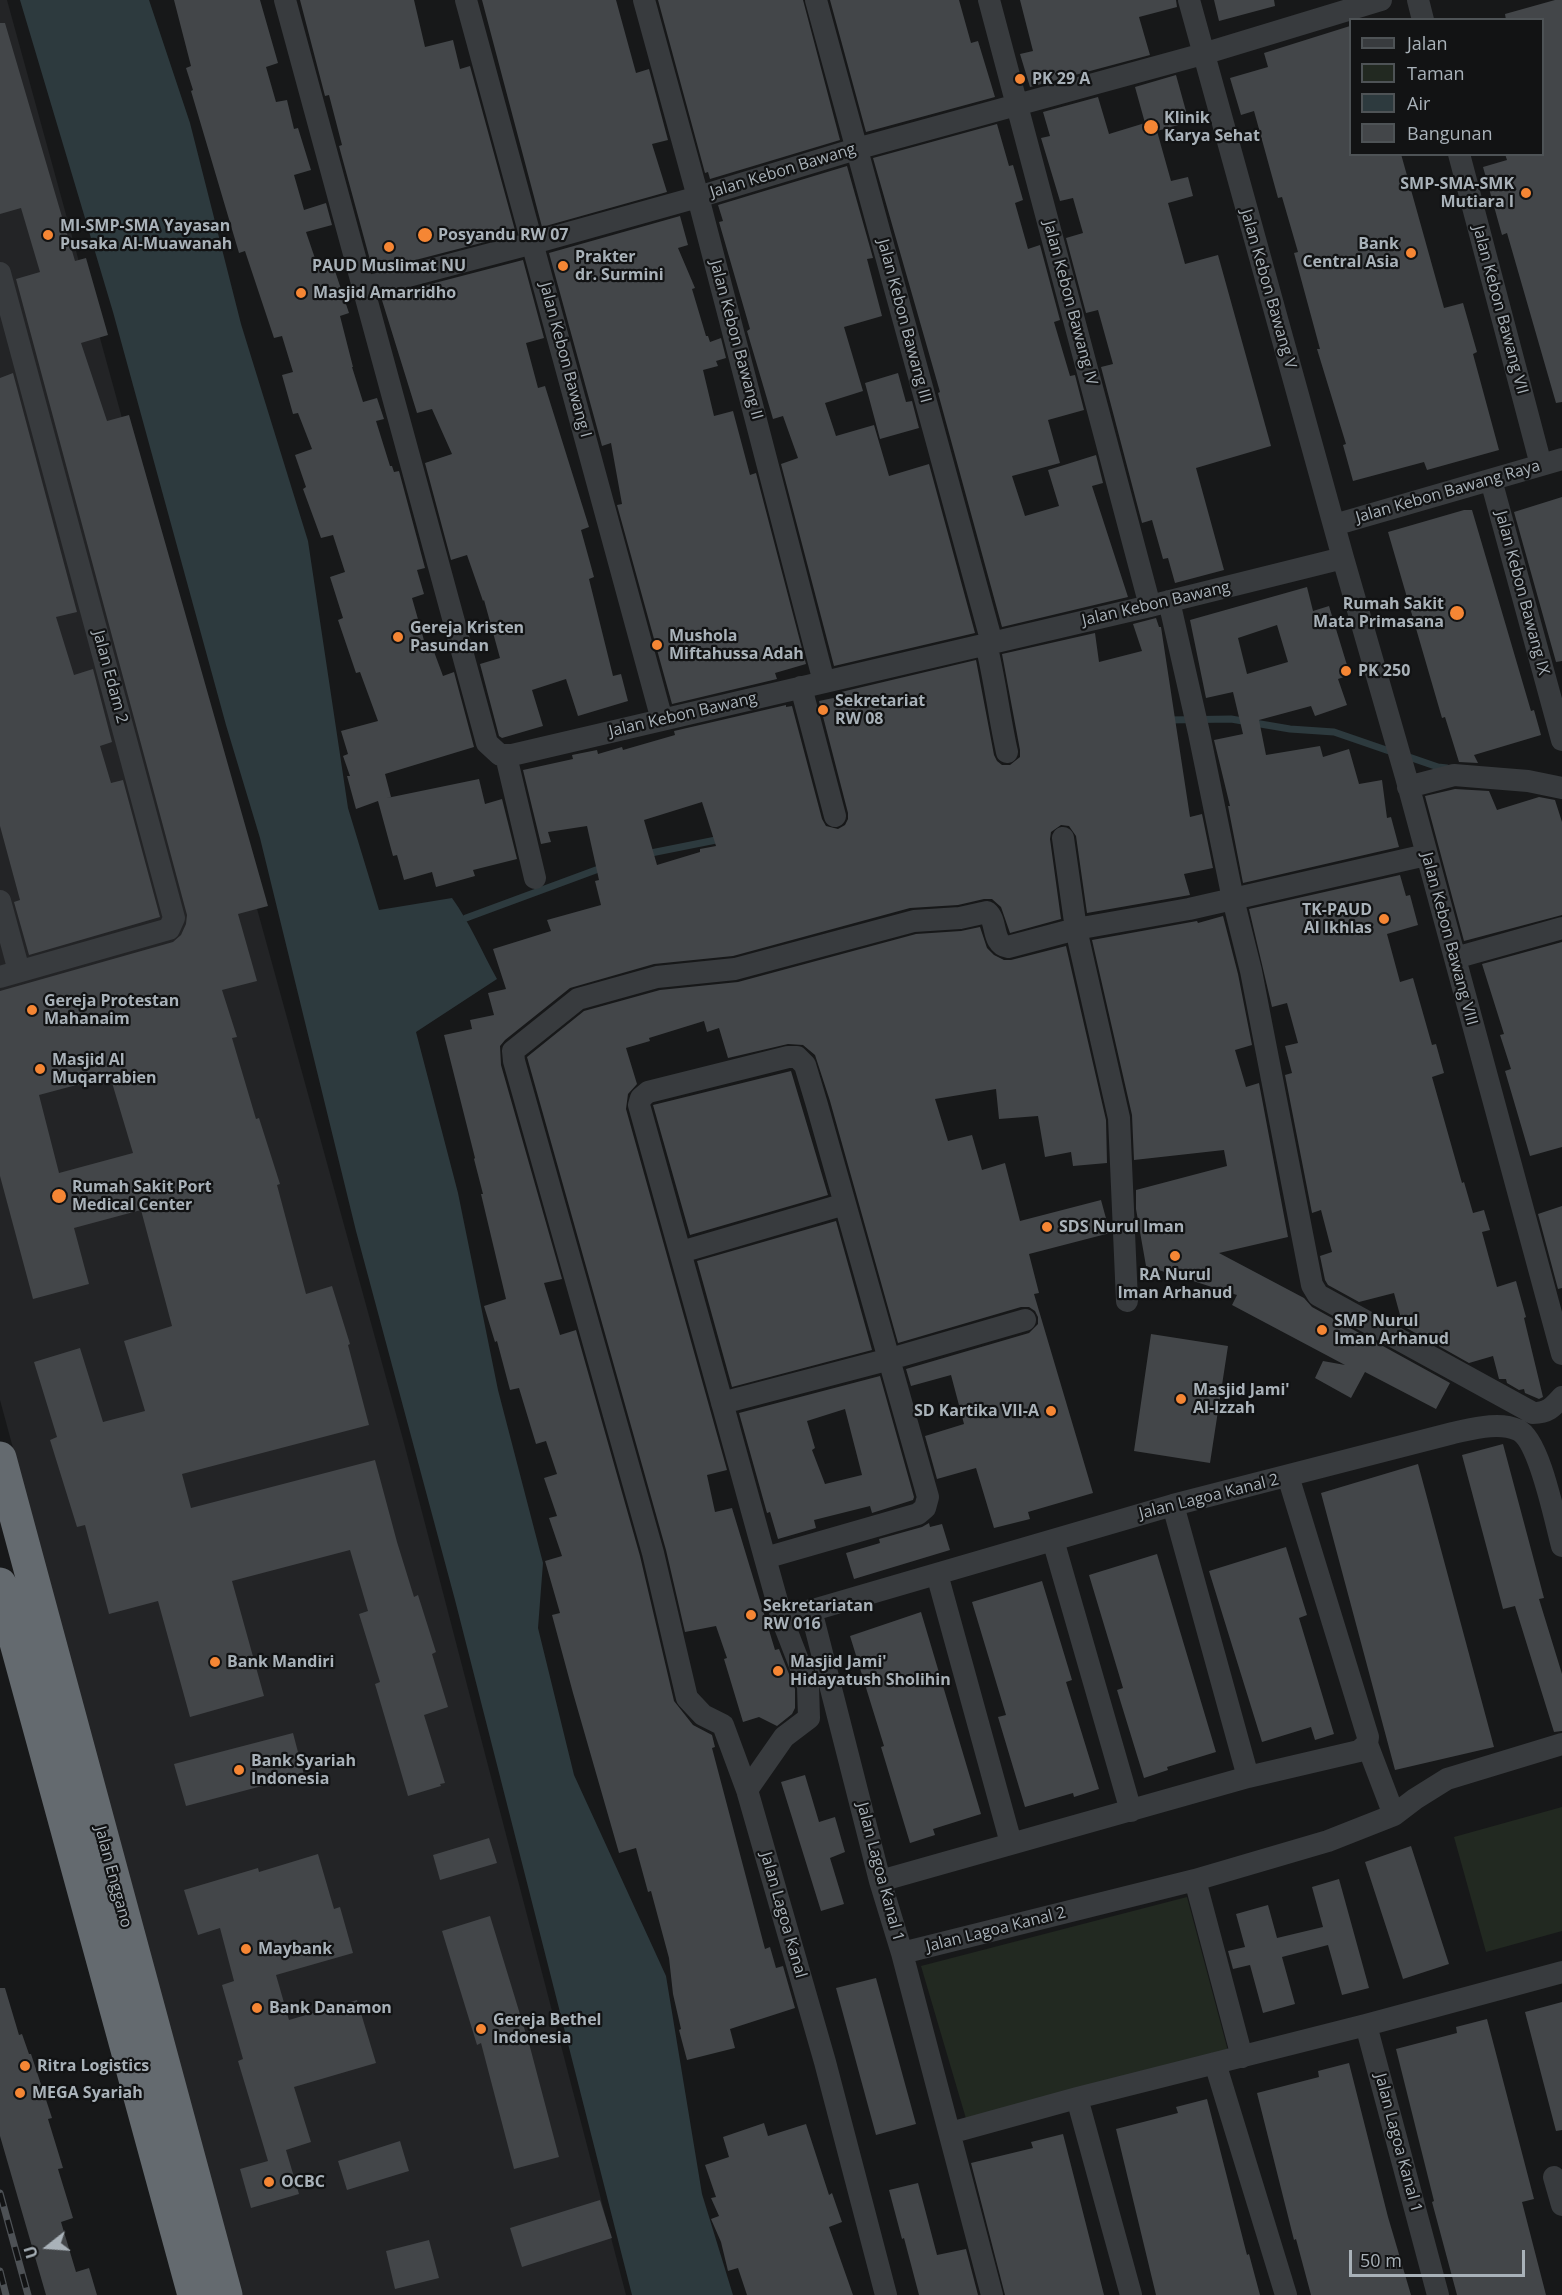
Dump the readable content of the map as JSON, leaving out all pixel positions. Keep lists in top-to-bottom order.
{
  "streets": {
    "highway": ["Jalan Enggano"],
    "street": [
      "Jalan Kebon Bawang",
      "Jalan Kebon Bawang V",
      "Jalan Kebon Bawang IV",
      "Jalan Kebon Bawang VII",
      "Jalan Kebon Bawang III",
      "Jalan Kebon Bawang II",
      "Jalan Kebon Bawang I",
      "Jalan Kebon Bawang Raya",
      "Jalan Kebon Bawang IX",
      "Jalan Edam 2",
      "Jalan Kebon Bawang VIII",
      "Jalan Lagoa Kanal 2",
      "Jalan Lagoa Kanal 1",
      "Jalan Lagoa Kanal"
    ]
  },
  "crossings": [
    ["Jalan Kebon Bawang", "Jalan Kebon Bawang V"],
    ["Jalan Kebon Bawang", "Jalan Kebon Bawang IV"],
    ["Jalan Kebon Bawang", "Jalan Kebon Bawang III"],
    ["Jalan Kebon Bawang", "Jalan Kebon Bawang II"],
    ["Jalan Kebon Bawang", "Jalan Kebon Bawang I"],
    ["Jalan Kebon Bawang", "Jalan Kebon Bawang VIII"],
    ["Jalan Kebon Bawang V", "Jalan Kebon Bawang Raya"],
    ["Jalan Kebon Bawang V", "Jalan Kebon Bawang VIII"],
    ["Jalan Kebon Bawang VII", "Jalan Kebon Bawang Raya"],
    ["Jalan Kebon Bawang Raya", "Jalan Kebon Bawang IX"],
    ["Jalan Kebon Bawang Raya", "Jalan Kebon Bawang VIII"],
    ["Jalan Lagoa Kanal 2", "Jalan Lagoa Kanal 1"]
  ],
  "places": [
    "PK 29 A",
    "Klinik Karya Sehat",
    "SMP-SMA-SMK Mutiara I",
    "MI-SMP-SMA Yayasan Pusaka Al-Muawanah",
    "Posyandu RW 07",
    "PAUD Muslimat NU",
    "Bank Central Asia",
    "Prakter dr. Surmini",
    "Masjid Amarridho",
    "Rumah Sakit Mata Primasana",
    "Gereja Kristen Pasundan",
    "Mushola Miftahussa Adah",
    "PK 250",
    "Sekretariat RW 08",
    "TK-PAUD Al Ikhlas",
    "Gereja Protestan Mahanaim",
    "Masjid Al Muqarrabien",
    "Rumah Sakit Port Medical Center",
    "SDS Nurul Iman",
    "RA Nurul Iman Arhanud",
    "SMP Nurul Iman Arhanud",
    "Masjid Jami' Al-Izzah",
    "SD Kartika VII-A",
    "Sekretariatan RW 016",
    "Bank Mandiri",
    "Masjid Jami' Hidayatush Sholihin",
    "Bank Syariah Indonesia",
    "Maybank",
    "Bank Danamon",
    "Gereja Bethel Indonesia",
    "Ritra Logistics",
    "MEGA Syariah",
    "OCBC"
  ],
  "legend": [
    "Jalan",
    "Taman",
    "Air",
    "Bangunan"
  ],
  "scale_bar": "50 m",
  "north": "left"
}
